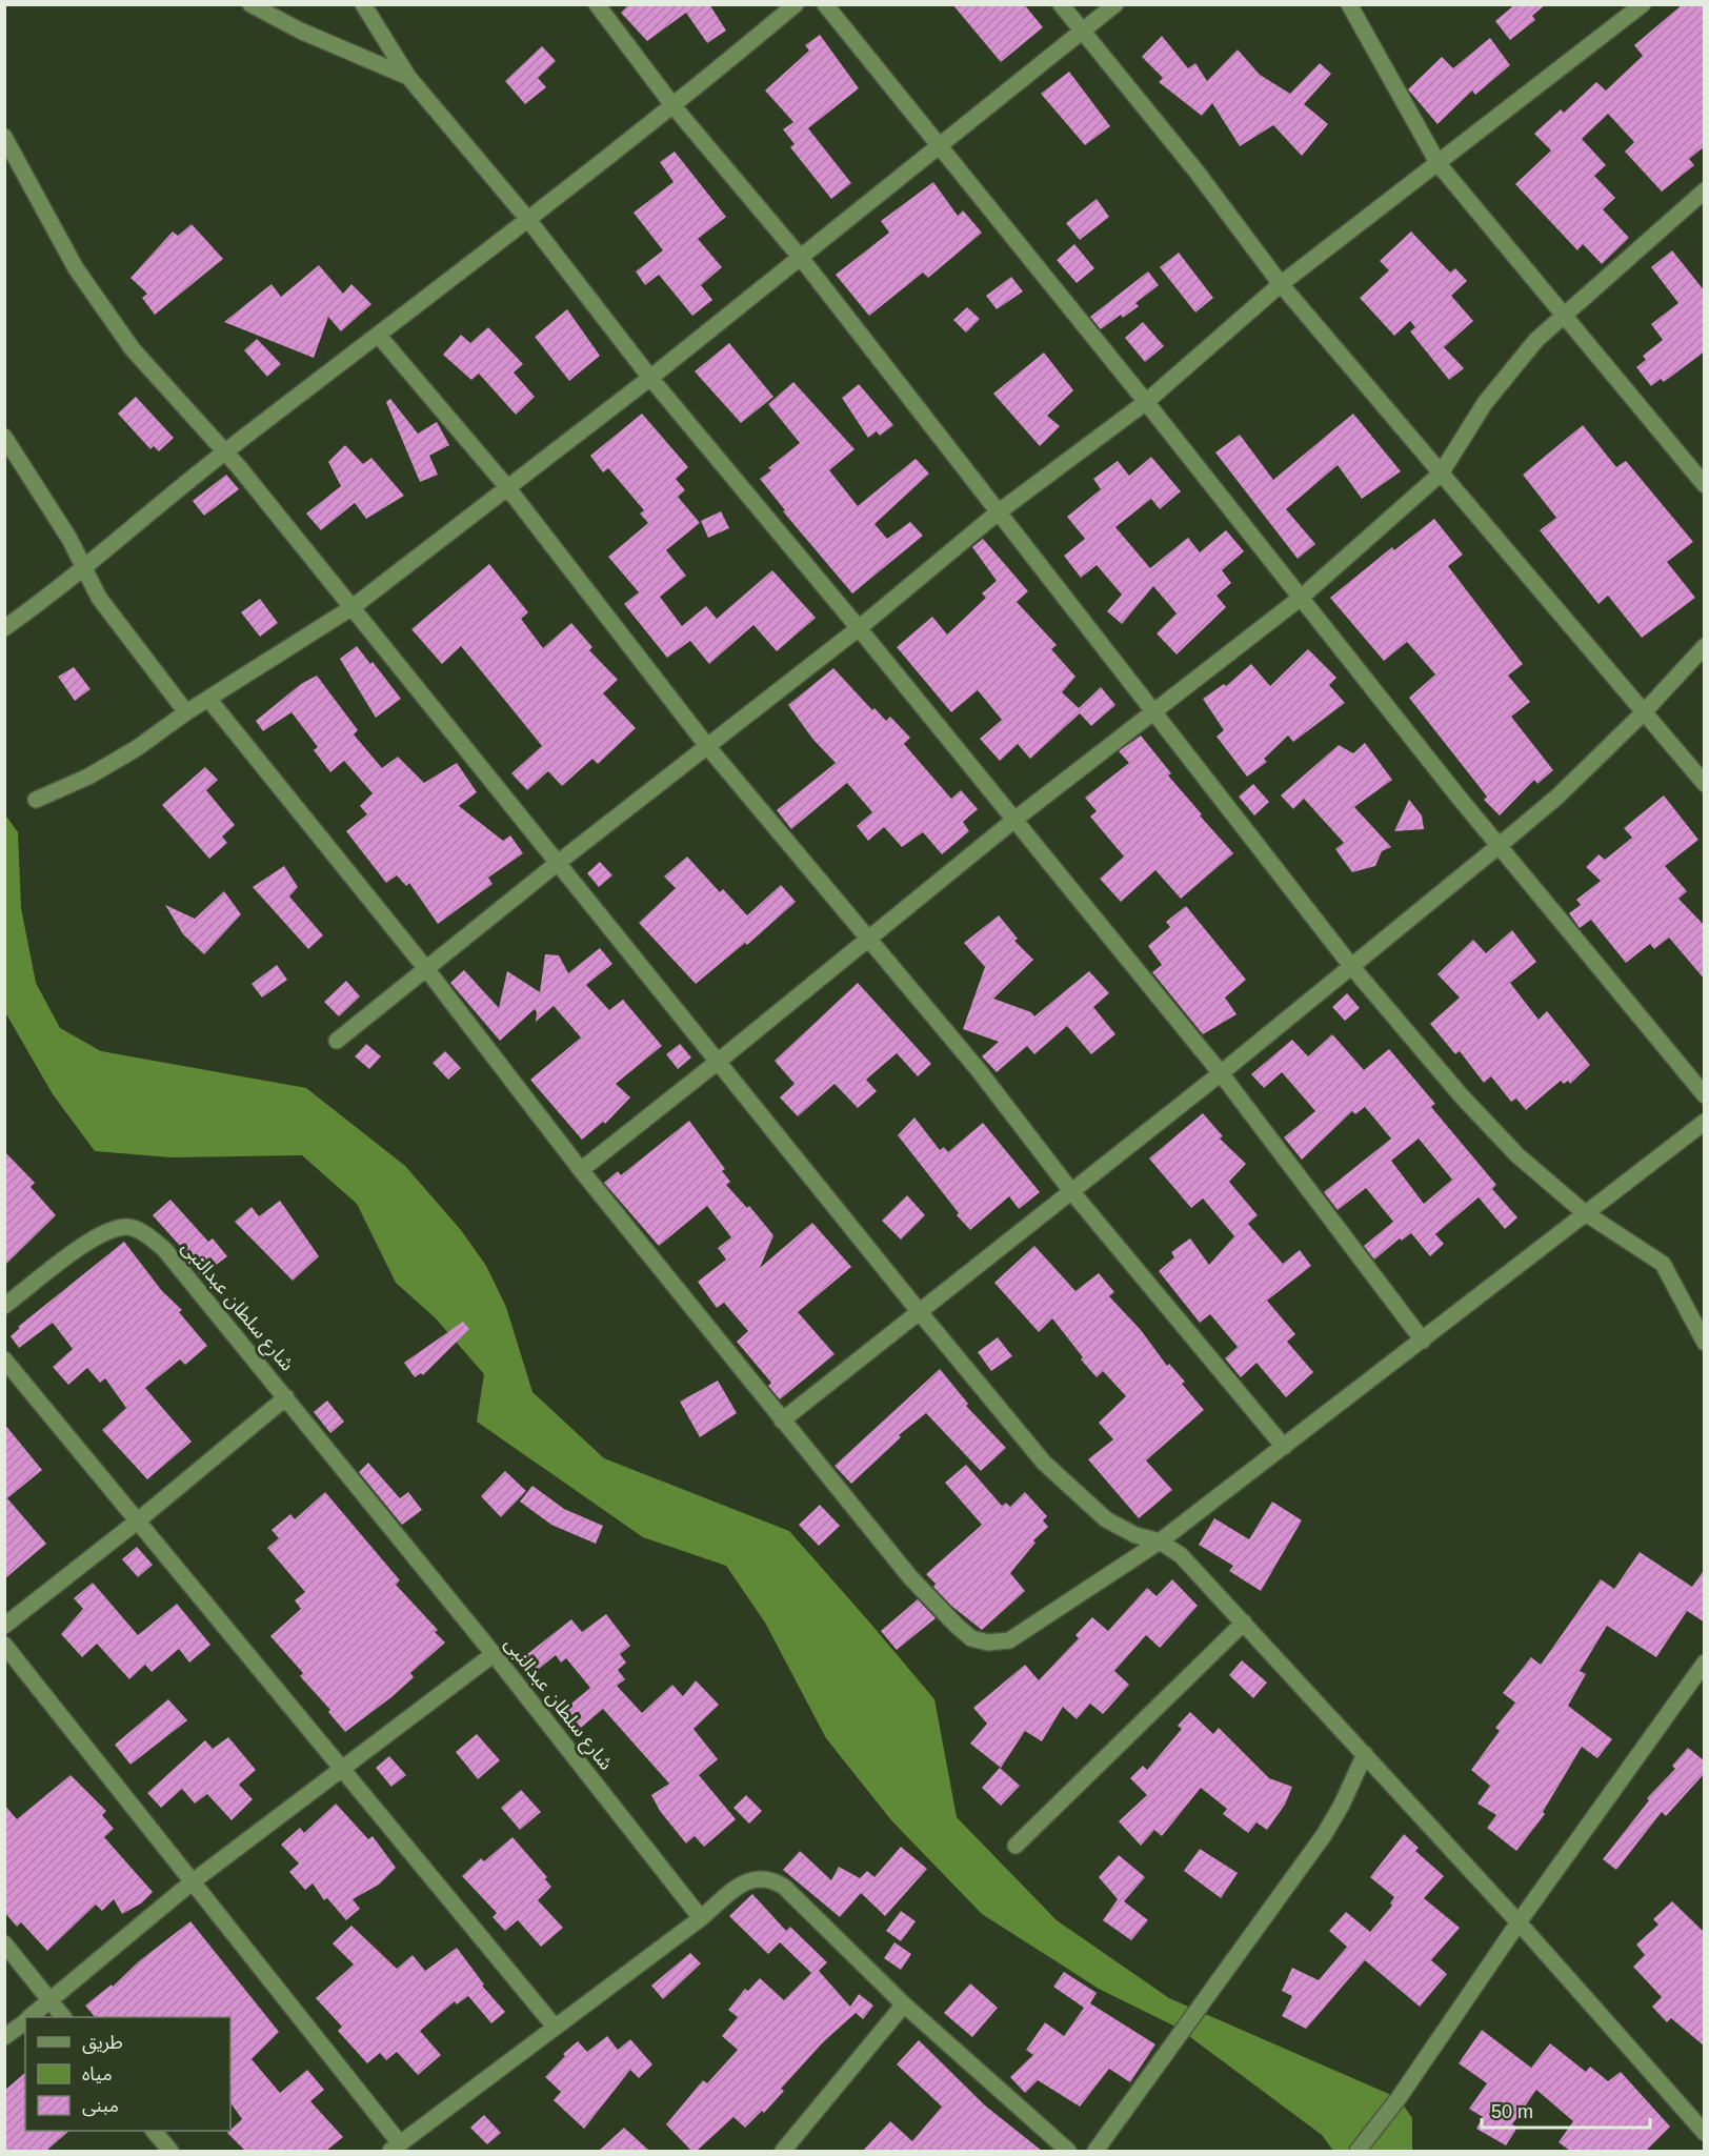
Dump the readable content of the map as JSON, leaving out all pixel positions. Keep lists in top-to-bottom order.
{
  "streets": {
    "street": ["شارع سلطان عبدالنبى"]
  },
  "legend": ["طريق", "مياه", "مبنى"],
  "scale_bar": "50 m"
}
